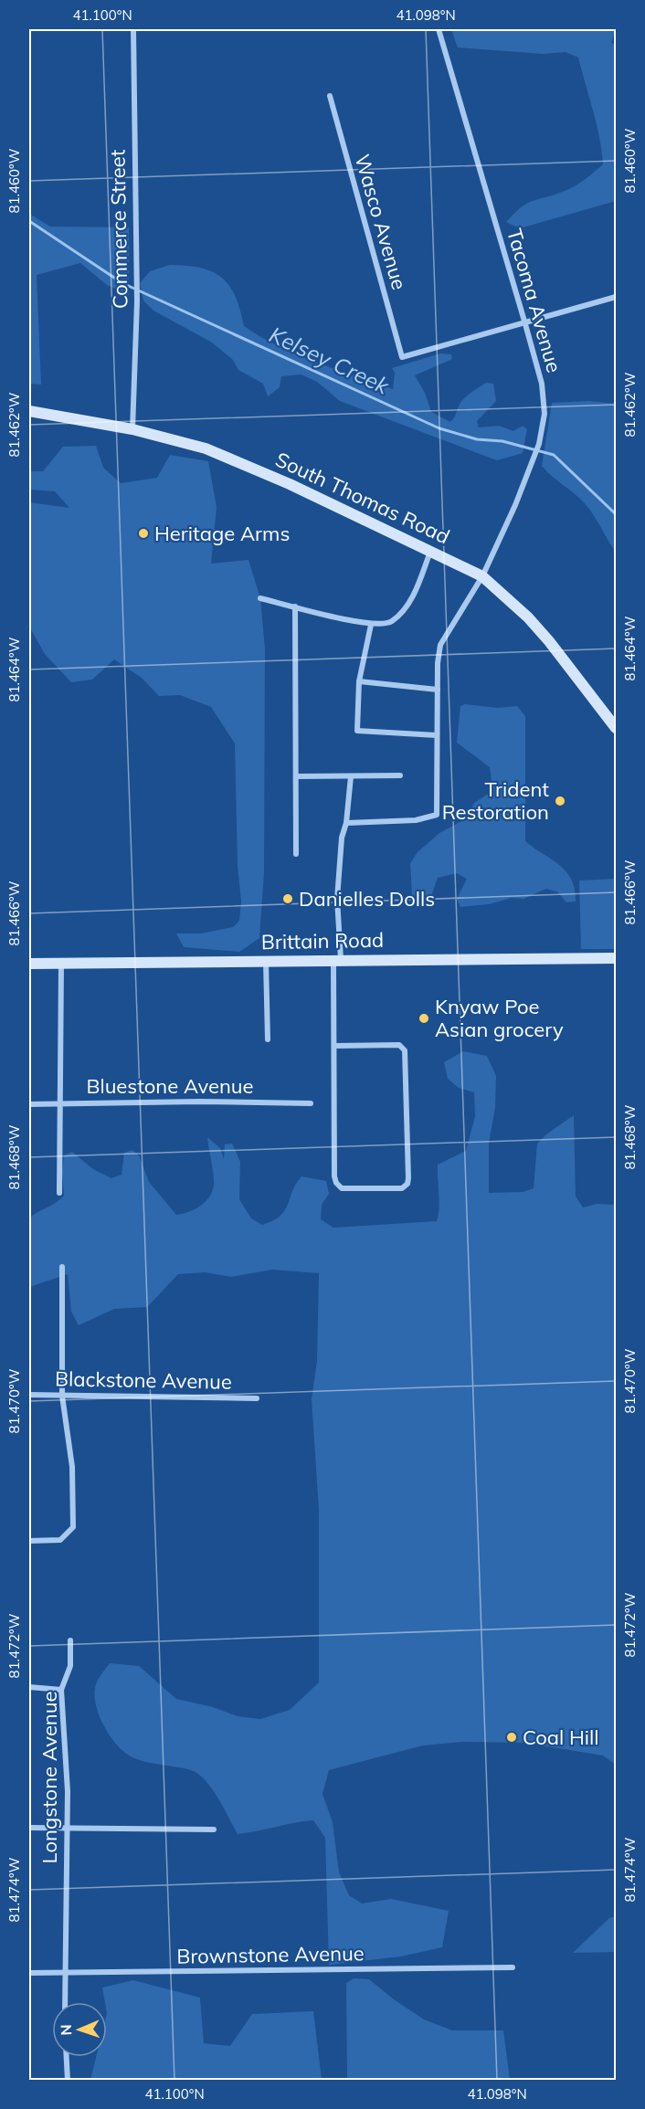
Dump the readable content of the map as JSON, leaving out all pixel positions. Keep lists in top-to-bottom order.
{
  "streets": {
    "street": [
      "Wasco Avenue",
      "Commerce Street",
      "Tacoma Avenue",
      "South Thomas Road",
      "Brittain Road",
      "Bluestone Avenue",
      "Blackstone Avenue",
      "Longstone Avenue",
      "Brownstone Avenue"
    ]
  },
  "crossings": [
    ["Wasco Avenue", "Tacoma Avenue"],
    ["Commerce Street", "South Thomas Road"],
    ["Tacoma Avenue", "South Thomas Road"],
    ["Longstone Avenue", "Brownstone Avenue"]
  ],
  "water": ["Kelsey Creek"],
  "places": [
    "Heritage Arms",
    "Trident Restoration",
    "Danielles Dolls",
    "Knyaw Poe Asian grocery",
    "Coal Hill"
  ],
  "north": "left",
  "coordinates": [
    "41.100°N",
    "41.098°N",
    "81.460°W",
    "81.462°W",
    "81.464°W",
    "81.466°W",
    "81.468°W",
    "81.470°W",
    "81.472°W",
    "81.474°W"
  ]
}
